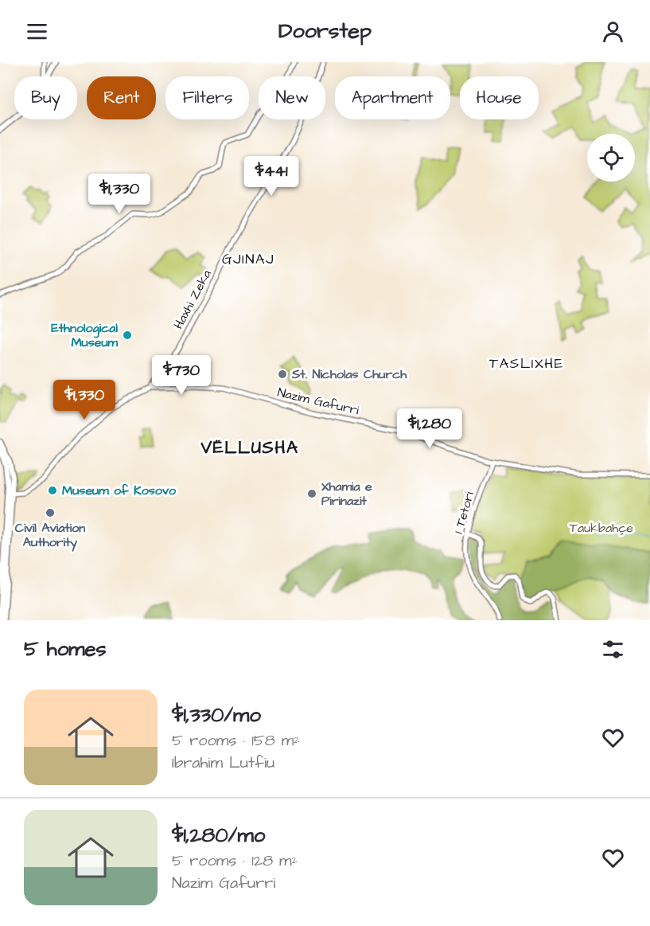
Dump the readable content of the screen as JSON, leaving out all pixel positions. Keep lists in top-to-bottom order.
{
  "streets": {
    "street": ["Haxhi Zeka", "Nazim Gafurri", "1 Tetori"]
  },
  "crossings": [
    ["Haxhi Zeka", "Nazim Gafurri"],
    ["Nazim Gafurri", "1 Tetori"]
  ],
  "districts": ["GJINAJ", "TASLIXHE", "VËLLUSHA"],
  "parks": ["Taukbahçe"],
  "places": [
    "Ethnological Museum",
    "St. Nicholas Church",
    "Museum of Kosovo",
    "Xhamia e Pirinazit",
    "Civil Aviation Authority"
  ],
  "page": {
    "header": "Doorstep",
    "chip": [
      "Buy",
      "Rent",
      "Filters",
      "New",
      "Apartment",
      "House"
    ],
    "price": [
      "$441",
      "$1,330",
      "$730",
      "$1,330",
      "$1,280"
    ],
    "heading": "5 homes",
    "list": [
      {
        "name": "$1,330/mo",
        "note": "5 rooms · 158 m² · Ibrahim Lutfiu"
      },
      {
        "name": "$1,280/mo",
        "note": "5 rooms · 128 m² · Nazim Gafurri"
      }
    ]
  }
}
